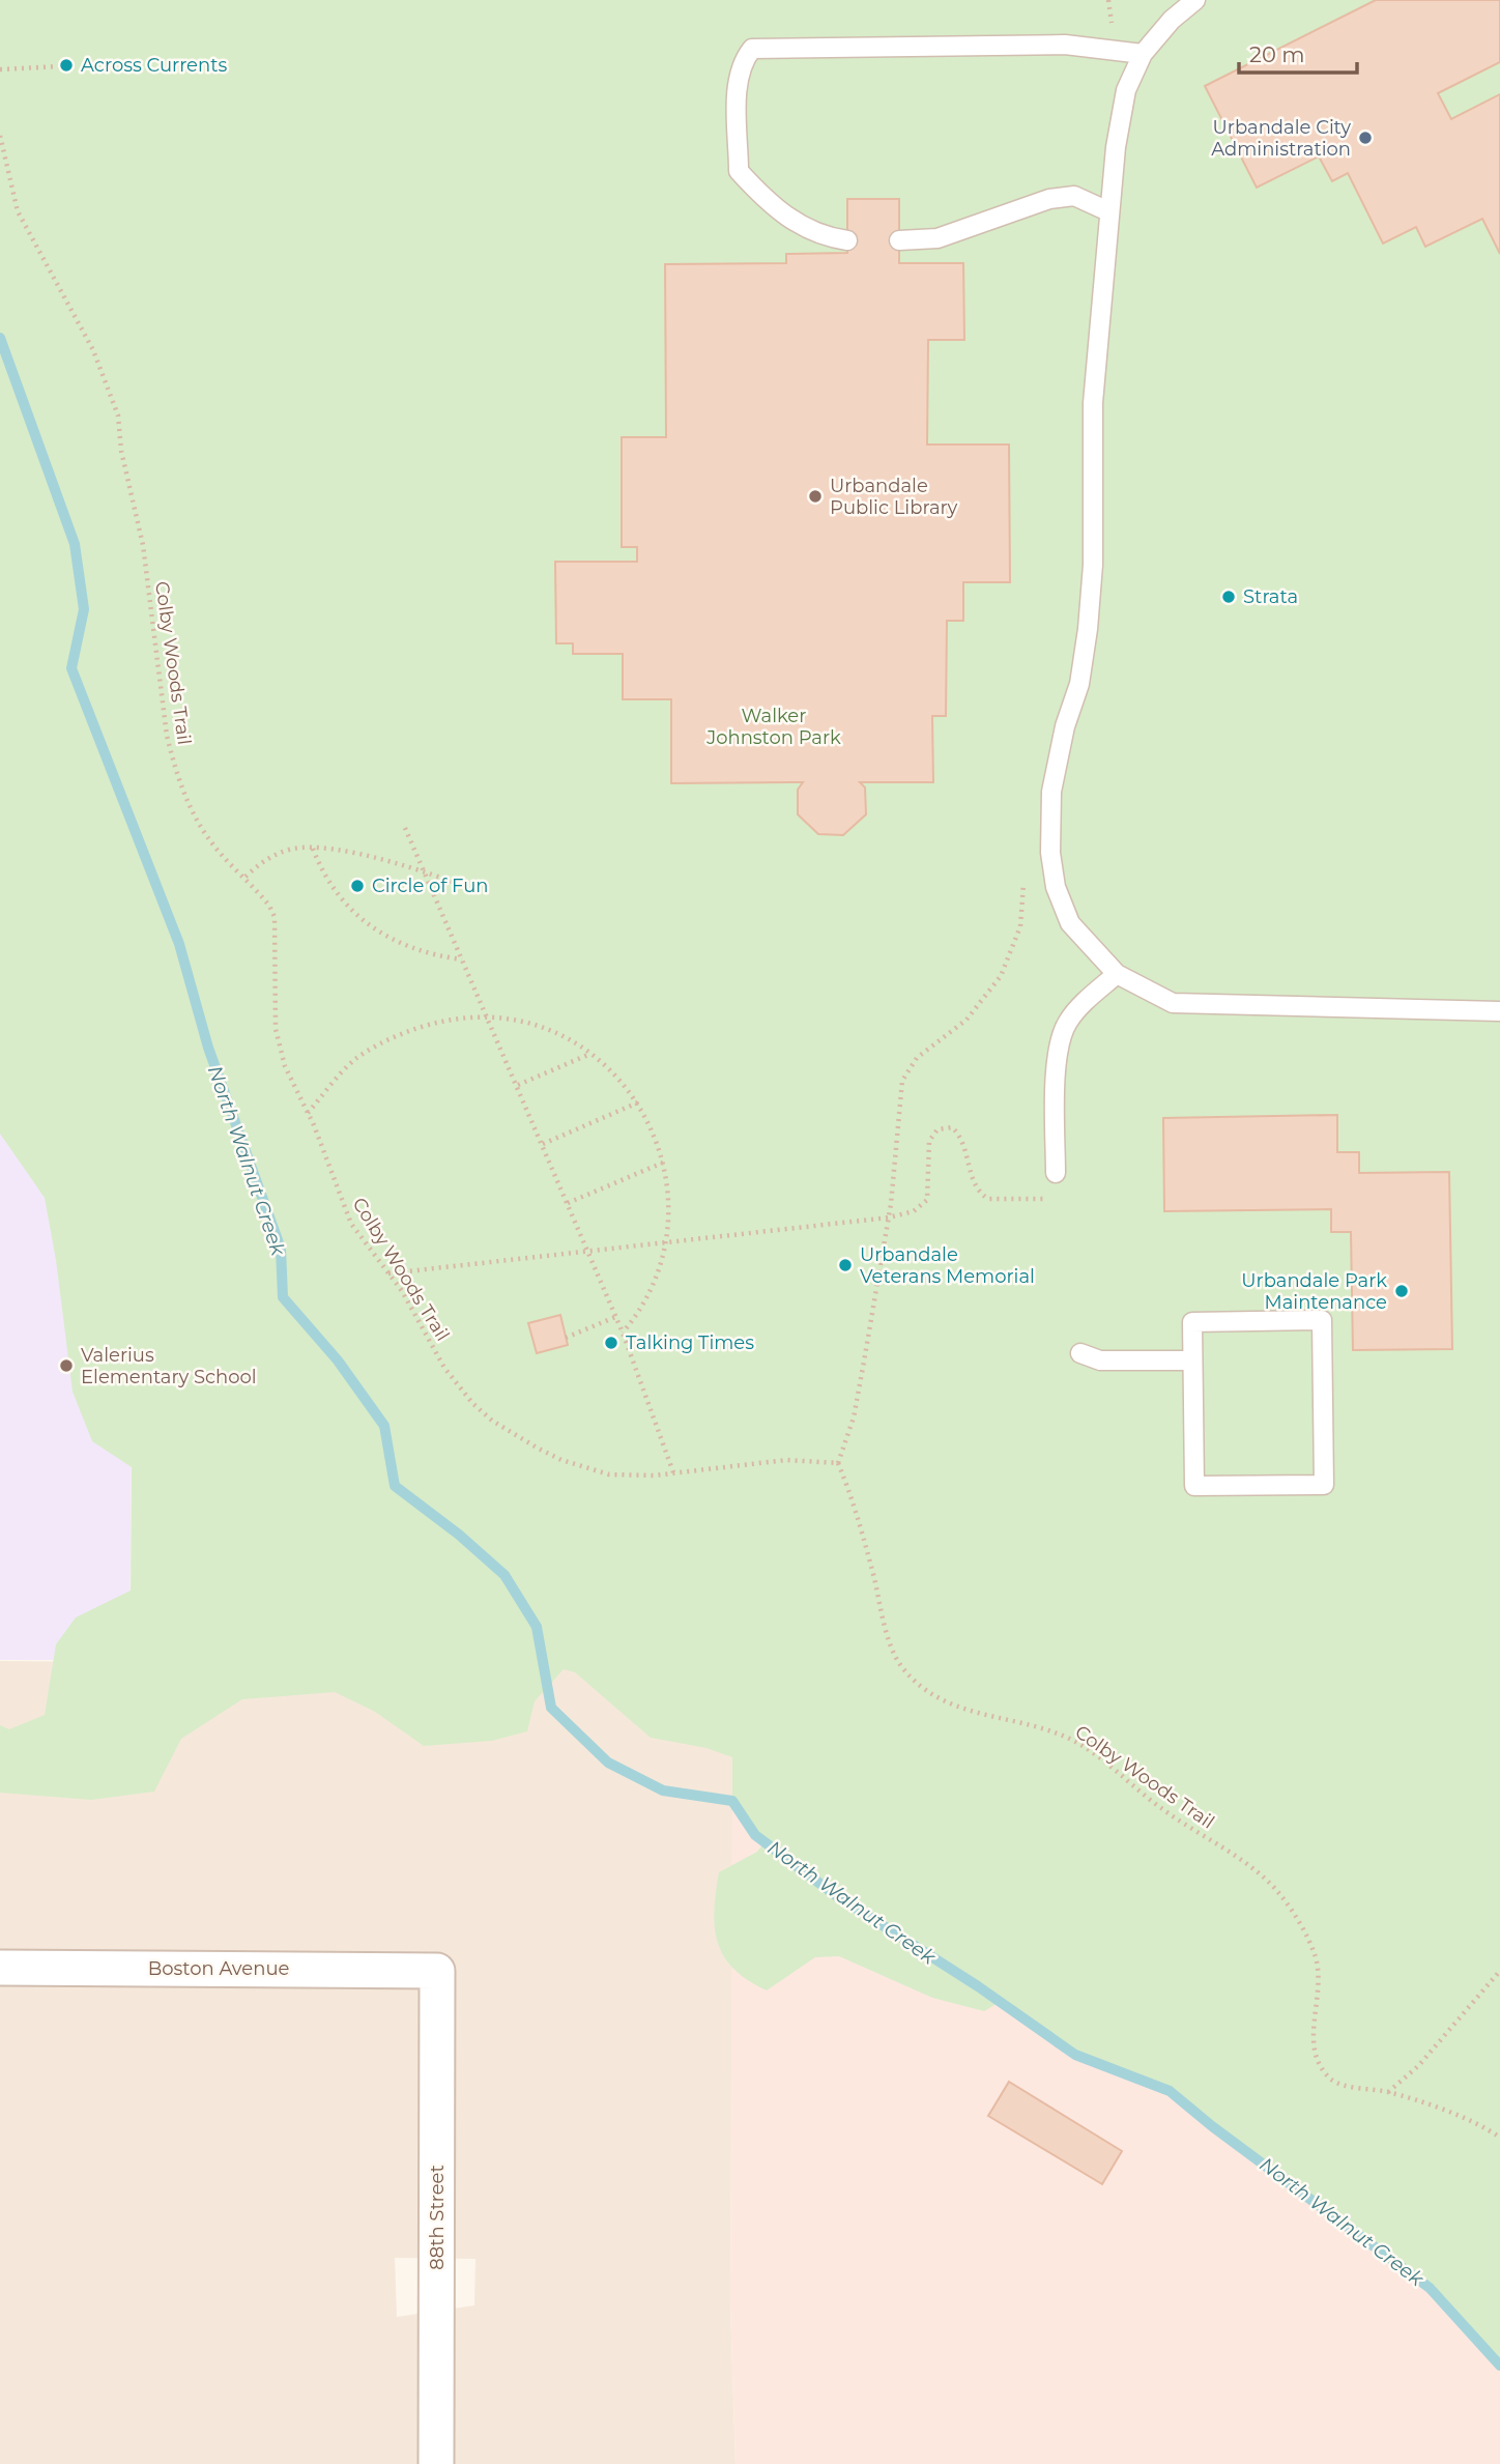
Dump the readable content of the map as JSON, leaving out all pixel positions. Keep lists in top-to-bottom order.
{
  "streets": {
    "street": ["Boston Avenue", "88th Street"],
    "path": ["Colby Woods Trail"]
  },
  "crossings": [
    ["Boston Avenue", "88th Street"]
  ],
  "water": ["North Walnut Creek"],
  "parks": ["Walker Johnston Park"],
  "places": [
    "Across Currents",
    "Urbandale City Administration",
    "Urbandale Public Library",
    "Strata",
    "Circle of Fun",
    "Urbandale Veterans Memorial",
    "Urbandale Park Maintenance",
    "Talking Times",
    "Valerius Elementary School"
  ],
  "scale_bar": "20 m"
}
